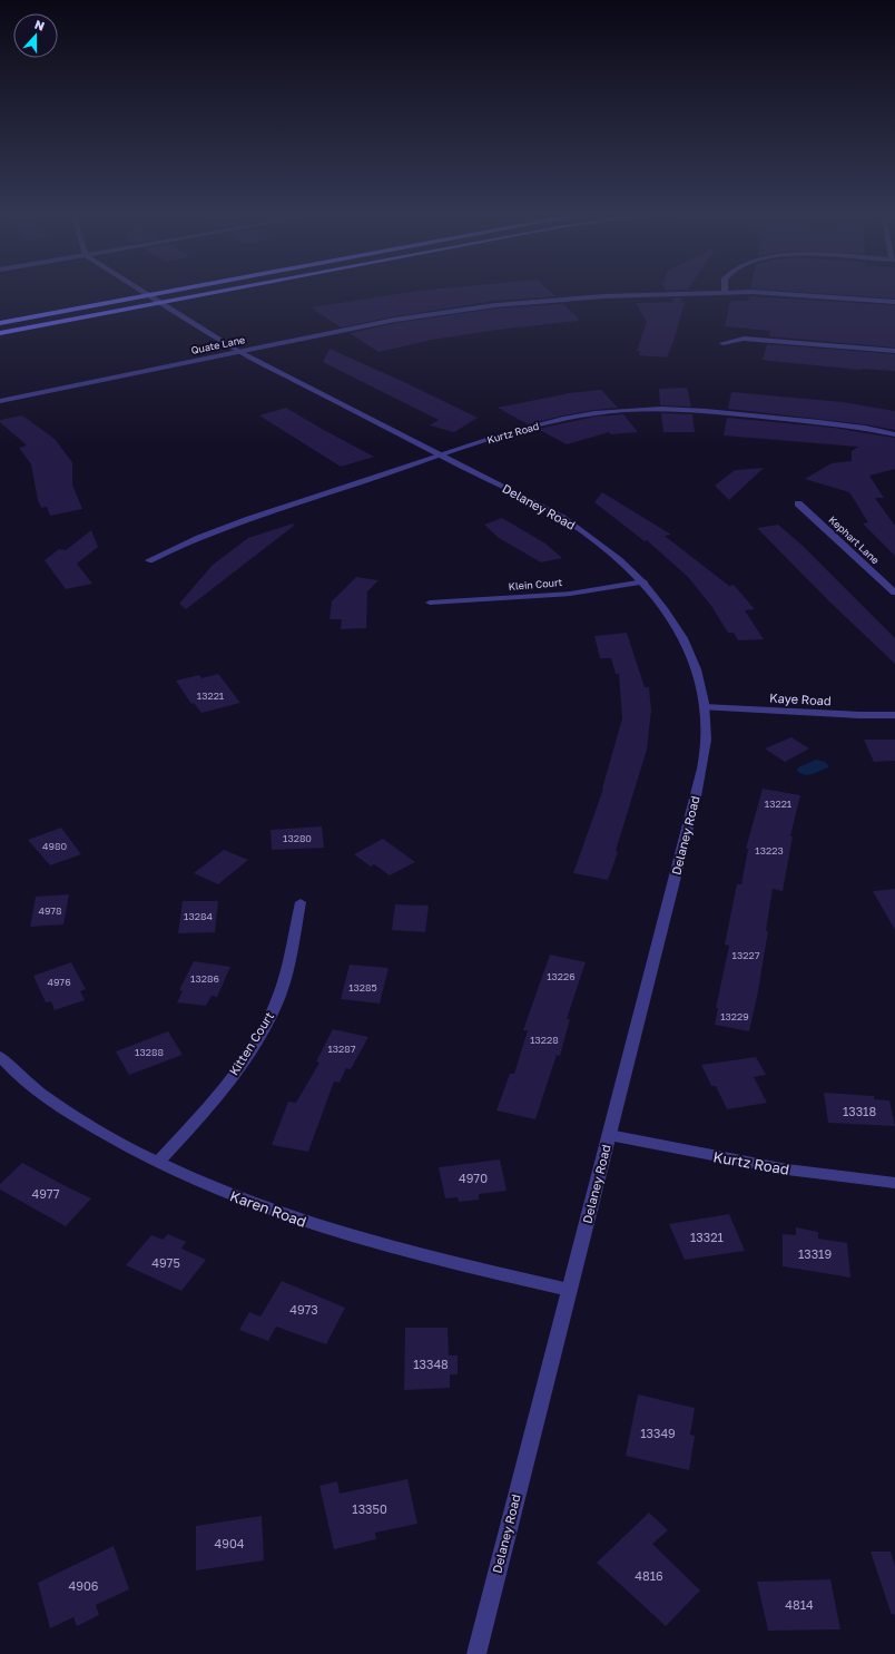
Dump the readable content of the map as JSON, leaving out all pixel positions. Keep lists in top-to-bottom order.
{
  "streets": {
    "street": [
      "Quate Lane",
      "Kurtz Road",
      "Delaney Road",
      "Kephart Lane",
      "Klein Court",
      "Kaye Road",
      "Kitten Court",
      "Karen Road"
    ]
  },
  "crossings": [
    ["Quate Lane", "Delaney Road"],
    ["Kurtz Road", "Delaney Road"],
    ["Delaney Road", "Klein Court"],
    ["Delaney Road", "Kaye Road"],
    ["Delaney Road", "Karen Road"],
    ["Kitten Court", "Karen Road"]
  ],
  "house_numbers": [
    "13221",
    "13221",
    "13280",
    "4980",
    "13223",
    "4978",
    "13284",
    "13227",
    "13226",
    "13286",
    "4976",
    "13285",
    "13229",
    "13228",
    "13287",
    "13288",
    "13318",
    "4970",
    "4977",
    "13321",
    "13319",
    "4975",
    "4973",
    "13348",
    "13349",
    "13350",
    "4904",
    "4816",
    "4906",
    "4814"
  ],
  "north": "top"
}
